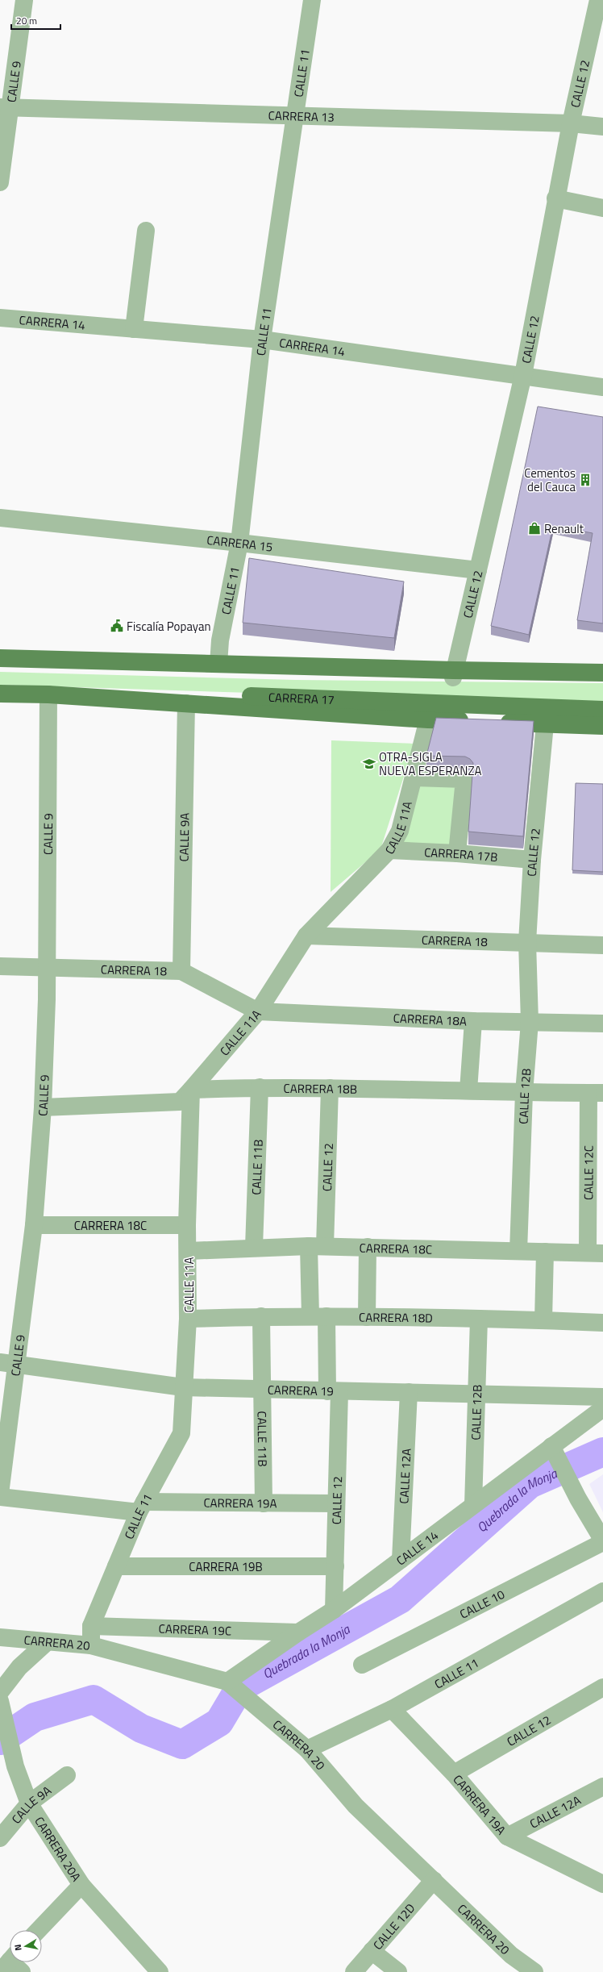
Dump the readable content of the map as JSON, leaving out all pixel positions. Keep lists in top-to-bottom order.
{
  "streets": {
    "main road": ["CARRERA 17"],
    "street": [
      "CALLE 11",
      "CALLE 9",
      "CALLE 12",
      "CARRERA 13",
      "CARRERA 14",
      "CARRERA 15",
      "CALLE 11A",
      "CALLE 9A",
      "CARRERA 17B",
      "CARRERA 18",
      "CARRERA 18A",
      "CARRERA 18B",
      "CALLE 12B",
      "CALLE 11B",
      "CALLE 12C",
      "CARRERA 18C",
      "CARRERA 18D",
      "CARRERA 19",
      "CALLE 12A",
      "CARRERA 19A",
      "CALLE 14",
      "CARRERA 19B",
      "CALLE 10",
      "CARRERA 19C",
      "CARRERA 20",
      "CARRERA 20A",
      "CALLE 12D"
    ]
  },
  "crossings": [
    ["CALLE 11", "CARRERA 13"],
    ["CALLE 11", "CARRERA 14"],
    ["CALLE 11", "CARRERA 15"],
    ["CALLE 11", "CARRERA 17"],
    ["CALLE 11", "CALLE 11A"],
    ["CALLE 11", "CARRERA 19"],
    ["CALLE 11", "CARRERA 19A"],
    ["CALLE 11", "CARRERA 19B"],
    ["CALLE 11", "CARRERA 19C"],
    ["CALLE 11", "CARRERA 20"],
    ["CALLE 9", "CARRERA 13"],
    ["CALLE 9", "CARRERA 18"],
    ["CALLE 9", "CARRERA 18C"],
    ["CALLE 9", "CARRERA 19"],
    ["CALLE 12", "CARRERA 13"],
    ["CALLE 12", "CARRERA 14"],
    ["CALLE 12", "CARRERA 15"],
    ["CALLE 12", "CARRERA 17"],
    ["CALLE 12", "CARRERA 17B"],
    ["CALLE 12", "CARRERA 18"],
    ["CALLE 12", "CARRERA 18B"],
    ["CALLE 12", "CALLE 12B"],
    ["CALLE 12", "CARRERA 18C"],
    ["CALLE 12", "CARRERA 18D"],
    ["CALLE 12", "CARRERA 19"],
    ["CALLE 12", "CARRERA 19A"],
    ["CALLE 12", "CALLE 14"],
    ["CALLE 12", "CARRERA 19B"],
    ["CALLE 11A", "CARRERA 17B"],
    ["CALLE 11A", "CARRERA 18"],
    ["CALLE 11A", "CARRERA 18A"],
    ["CALLE 11A", "CARRERA 18B"],
    ["CALLE 11A", "CARRERA 18C"],
    ["CALLE 11A", "CARRERA 18D"],
    ["CALLE 11A", "CARRERA 19"],
    ["CALLE 9A", "CARRERA 18"],
    ["CALLE 9A", "CARRERA 20A"],
    ["CARRERA 18", "CARRERA 18A"],
    ["CARRERA 18", "CALLE 12B"],
    ["CARRERA 18A", "CALLE 12B"],
    ["CARRERA 18B", "CALLE 12B"],
    ["CARRERA 18B", "CALLE 11B"],
    ["CARRERA 18B", "CALLE 12C"],
    ["CALLE 12B", "CARRERA 18C"],
    ["CALLE 12B", "CARRERA 18D"],
    ["CALLE 12B", "CARRERA 19"],
    ["CALLE 12B", "CALLE 14"],
    ["CALLE 11B", "CARRERA 18C"],
    ["CALLE 11B", "CARRERA 18D"],
    ["CALLE 11B", "CARRERA 19"],
    ["CALLE 11B", "CARRERA 19A"],
    ["CALLE 12C", "CARRERA 18C"],
    ["CARRERA 19", "CALLE 12A"],
    ["CALLE 12A", "CARRERA 19A"],
    ["CALLE 12A", "CALLE 14"],
    ["CALLE 14", "CARRERA 19C"],
    ["CALLE 14", "CARRERA 20"],
    ["CARRERA 20", "CALLE 12D"]
  ],
  "water": ["Quebrada la Monja"],
  "places": {
    "building": ["Cementos del Cauca"],
    "shop": ["Renault"],
    "public building": ["Fiscalía Popayan"],
    "school or university": ["OTRA-SIGLA NUEVA ESPERANZA"]
  },
  "scale_bar": "20 m",
  "north": "left"
}
